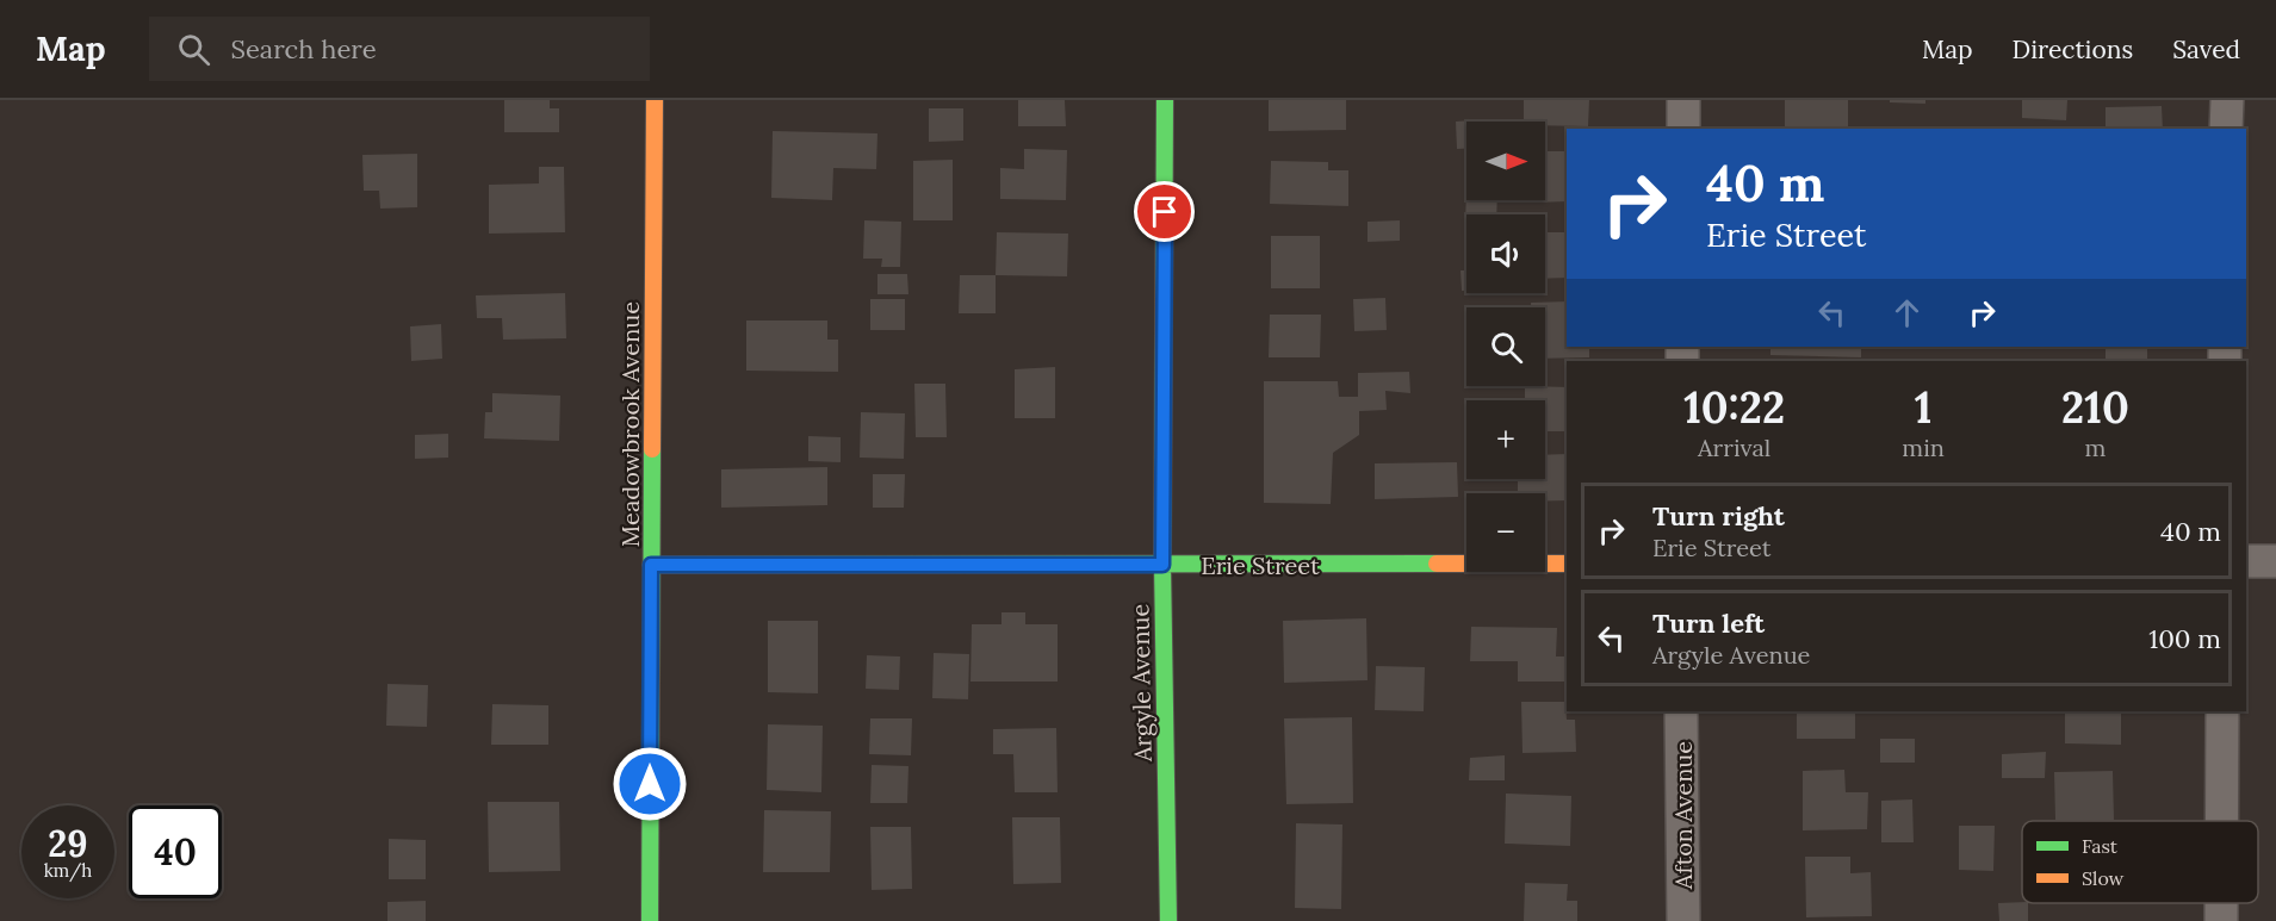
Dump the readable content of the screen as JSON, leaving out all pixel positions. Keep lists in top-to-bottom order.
{
  "streets": {
    "street": [
      "Meadowbrook Avenue",
      "Erie Street",
      "Argyle Avenue",
      "Afton Avenue"
    ]
  },
  "crossings": [
    ["Meadowbrook Avenue", "Erie Street"],
    ["Erie Street", "Argyle Avenue"]
  ],
  "legend": ["Fast", "Slow"],
  "north": "right",
  "page": {
    "header": "Map",
    "search": "Search here",
    "nav": ["Map", "Directions", "Saved"],
    "map_buttons": ["+", "−"],
    "turn": ["40 m", "Erie Street"],
    "eta": [
      "10:22",
      "Arrival",
      "1",
      "min",
      "210",
      "m"
    ],
    "list": [
      {
        "name": "Turn right",
        "note": "Erie Street",
        "value": "40 m"
      },
      {
        "name": "Turn left",
        "note": "Argyle Avenue",
        "value": "100 m"
      }
    ],
    "speed": "29 km/h",
    "limit": "40"
  }
}
